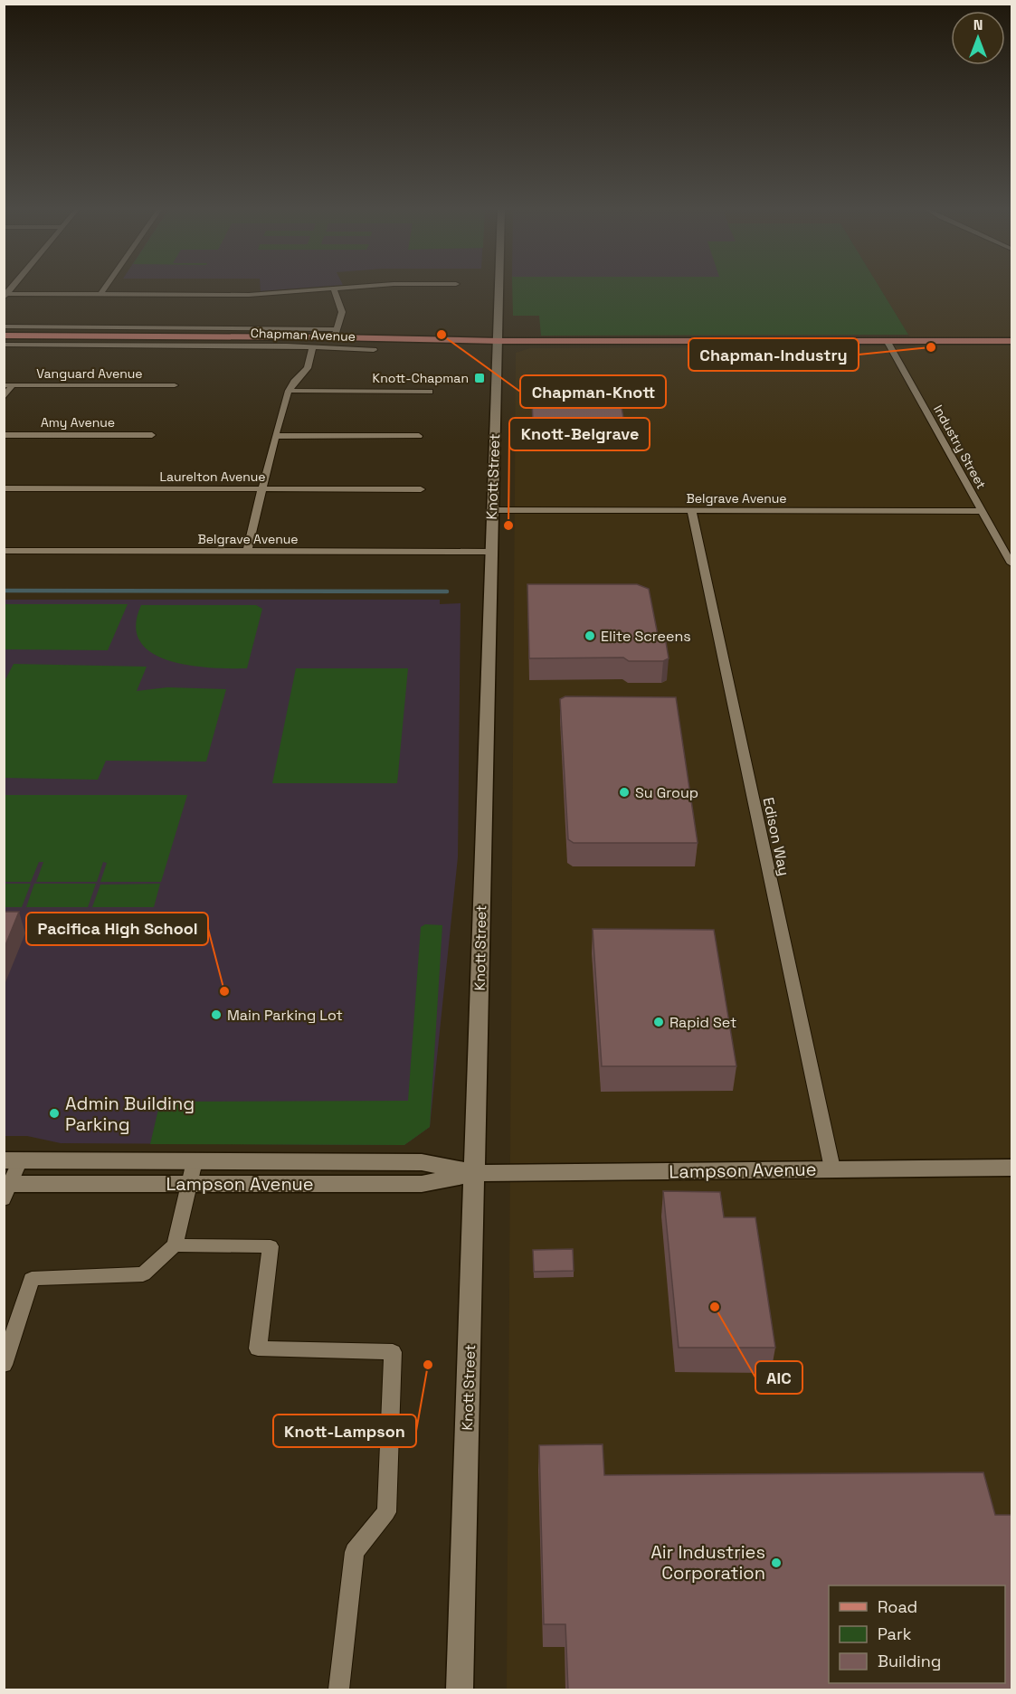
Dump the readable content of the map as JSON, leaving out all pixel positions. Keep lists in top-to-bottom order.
{
  "streets": {
    "main road": ["Knott Street", "Lampson Avenue"],
    "street": [
      "Chapman Avenue",
      "Vanguard Avenue",
      "Amy Avenue",
      "Industry Street",
      "Laurelton Avenue",
      "Belgrave Avenue",
      "Edison Way"
    ]
  },
  "crossings": [
    ["Industry Street", "Belgrave Avenue"],
    ["Knott Street", "Belgrave Avenue"],
    ["Knott Street", "Lampson Avenue"],
    ["Belgrave Avenue", "Edison Way"],
    ["Edison Way", "Lampson Avenue"]
  ],
  "places": {
    "other": [
      "Chapman-Knott",
      "Chapman-Industry",
      "Knott-Belgrave",
      "Elite Screens",
      "Su Group",
      "Pacifica High School",
      "Main Parking Lot",
      "Rapid Set",
      "Admin Building Parking",
      "AIC",
      "Knott-Lampson",
      "Air Industries Corporation"
    ],
    "transit": ["Knott-Chapman"]
  },
  "legend": ["Road", "Park", "Building"],
  "north": "top"
}
